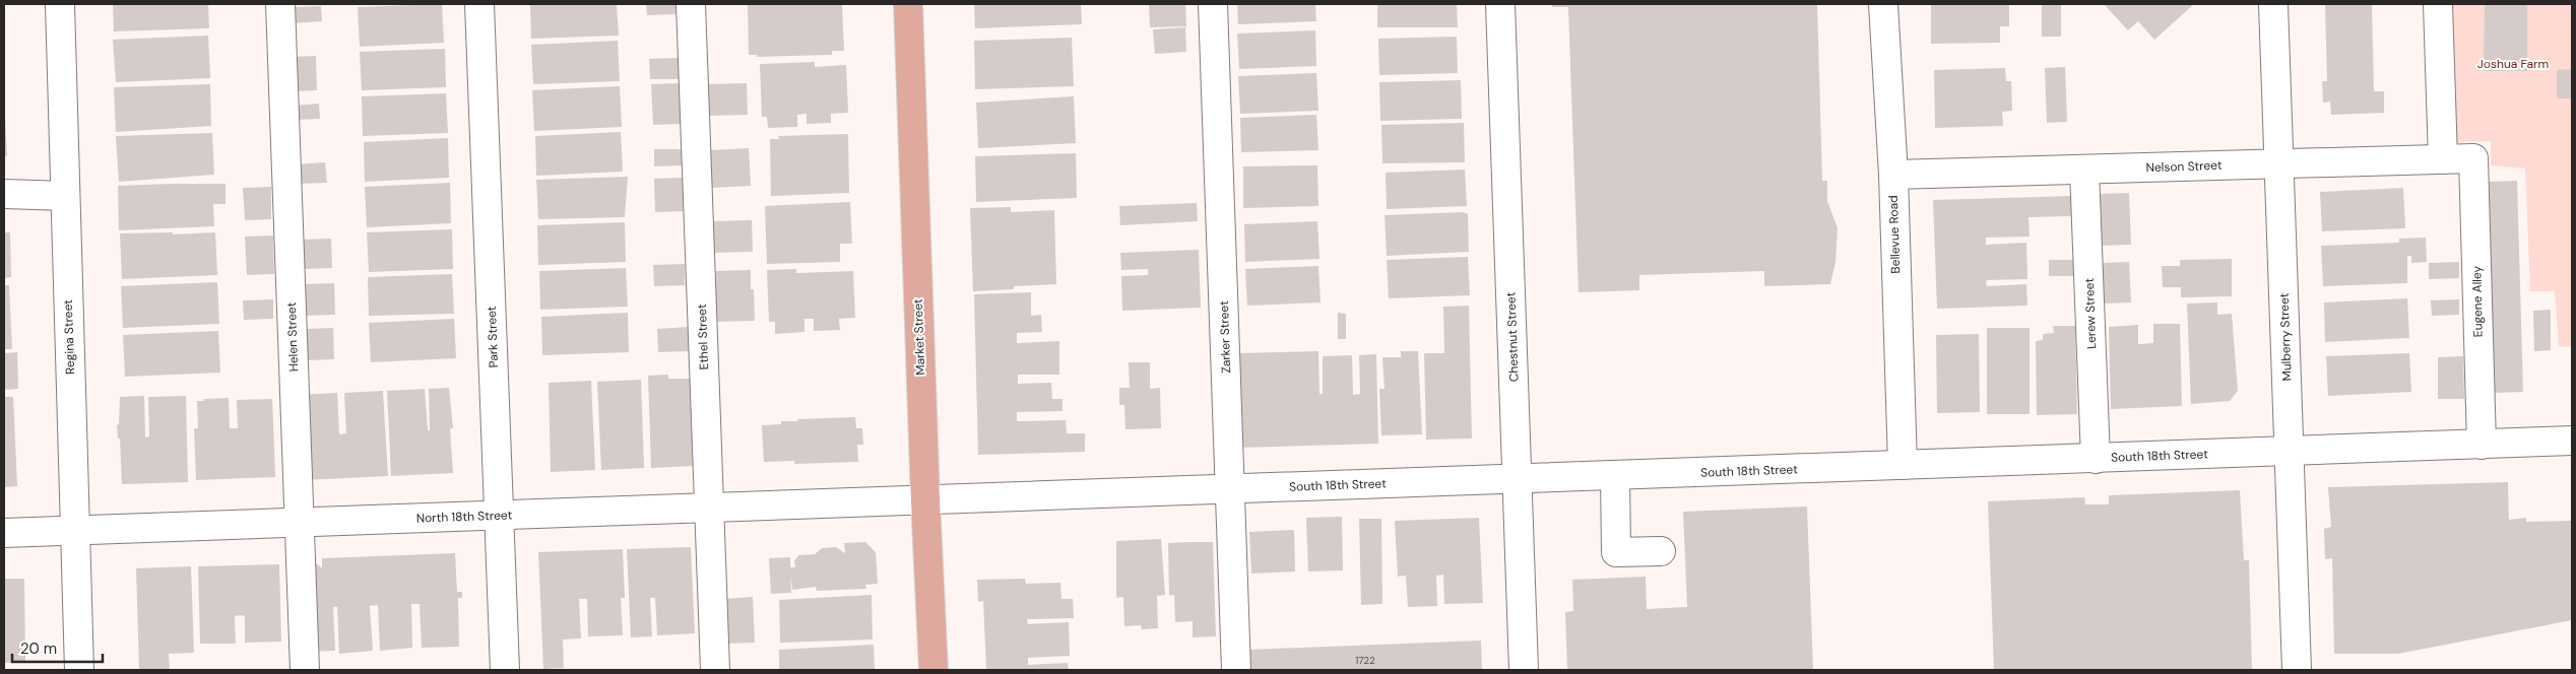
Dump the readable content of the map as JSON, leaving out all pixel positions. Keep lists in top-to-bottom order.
{
  "streets": {
    "main road": ["Market Street"],
    "street": [
      "Nelson Street",
      "Bellevue Road",
      "Eugene Alley",
      "Lerew Street",
      "Regina Street",
      "Helen Street",
      "Park Street",
      "Ethel Street",
      "Zarker Street",
      "Chestnut Street",
      "Mulberry Street",
      "South 18th Street",
      "North 18th Street"
    ]
  },
  "crossings": [
    ["Nelson Street", "Bellevue Road"],
    ["Nelson Street", "Eugene Alley"],
    ["Nelson Street", "Lerew Street"],
    ["Nelson Street", "Mulberry Street"],
    ["Bellevue Road", "South 18th Street"],
    ["Eugene Alley", "South 18th Street"],
    ["Lerew Street", "South 18th Street"],
    ["Regina Street", "North 18th Street"],
    ["Helen Street", "North 18th Street"],
    ["Park Street", "North 18th Street"],
    ["Ethel Street", "North 18th Street"],
    ["Market Street", "South 18th Street"],
    ["Market Street", "North 18th Street"],
    ["Zarker Street", "South 18th Street"],
    ["Chestnut Street", "South 18th Street"],
    ["Mulberry Street", "South 18th Street"],
    ["South 18th Street", "North 18th Street"]
  ],
  "parks": ["Joshua Farm"],
  "house_numbers": ["1722"],
  "scale_bar": "20 m"
}
